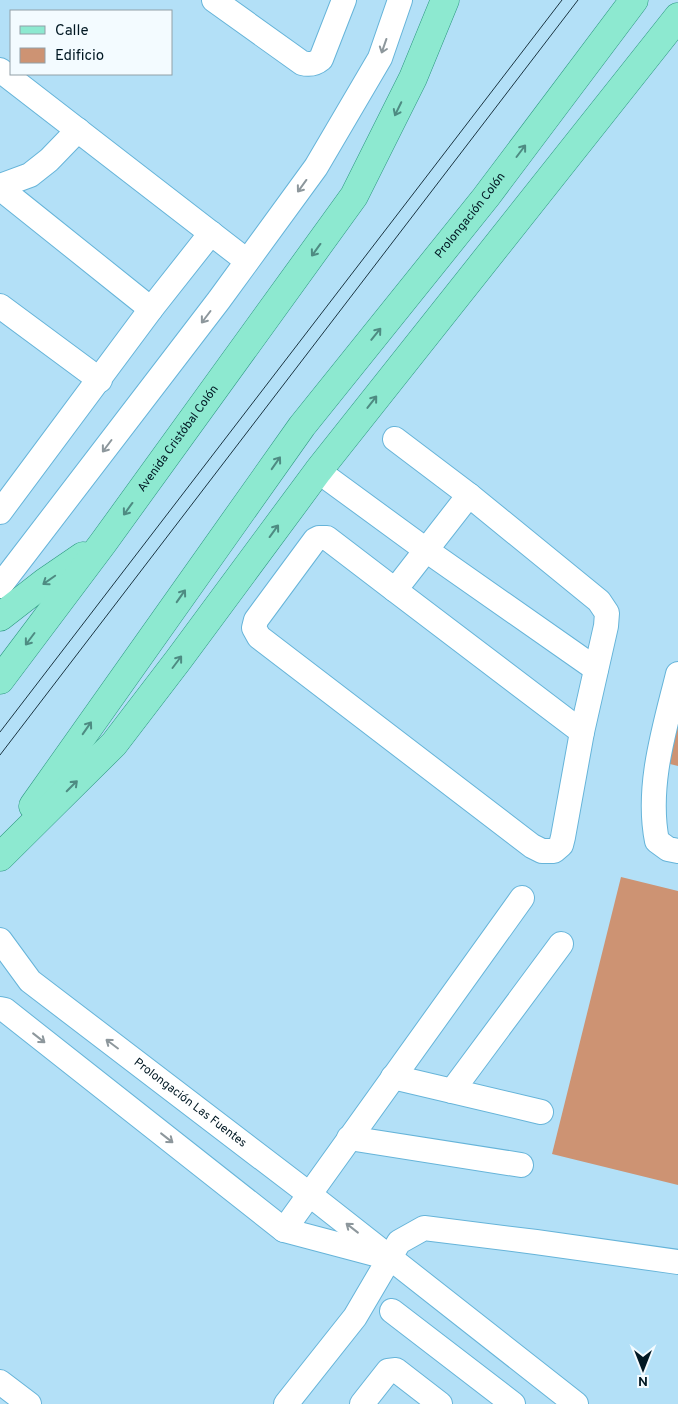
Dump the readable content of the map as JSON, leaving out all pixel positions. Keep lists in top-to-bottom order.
{
  "streets": {
    "main road": ["Prolongación Colón", "Avenida Cristóbal Colón"],
    "street": ["Prolongación Las Fuentes"]
  },
  "legend": ["Calle", "Edificio"],
  "north": "bottom"
}
